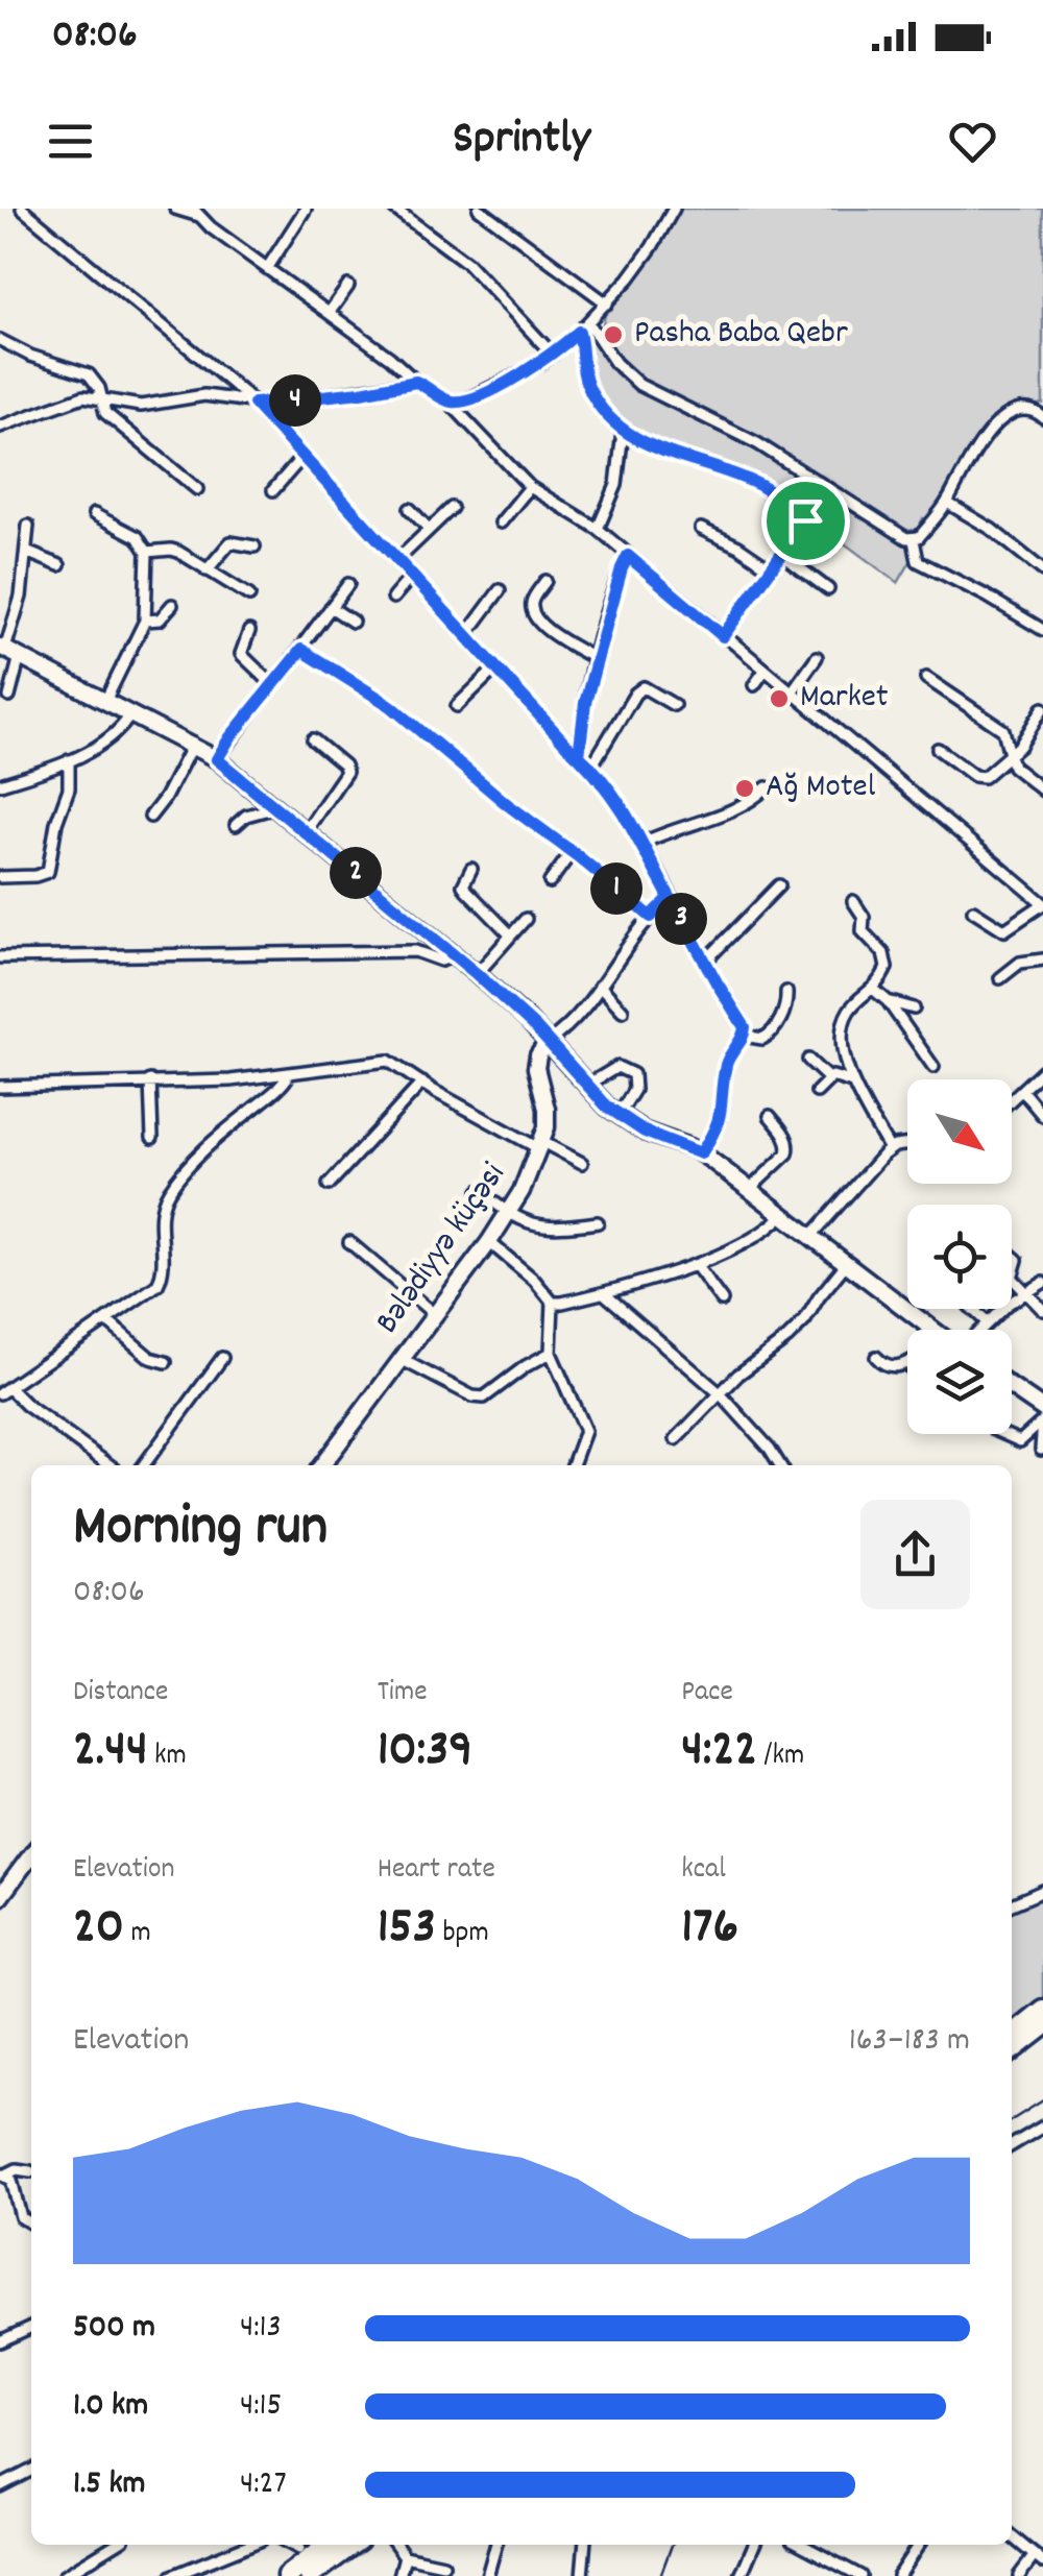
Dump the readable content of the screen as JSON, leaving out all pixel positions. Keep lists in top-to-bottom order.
{
  "streets": {
    "street": ["Bələdiyyə küçəsi"]
  },
  "places": ["Pasha Baba Qebr", "Market", "Ağ Motel"],
  "north": "bottom right",
  "page": {
    "status": "08:06",
    "header": "Sprintly",
    "pins": [
      "4",
      "2",
      "1",
      "3"
    ],
    "heading": ["Morning run", "08:06"],
    "stats": [
      ["Distance", "2.44 km"],
      ["Time", "10:39"],
      ["Pace", "4:22 /km"],
      ["Elevation", "20 m"],
      ["Heart rate", "153 bpm"],
      ["kcal", "176"]
    ],
    "chart": ["Elevation", "163–183 m"],
    "list": [
      {
        "name": "500 m",
        "note": "4:13"
      },
      {
        "name": "1.0 km",
        "note": "4:15"
      },
      {
        "name": "1.5 km",
        "note": "4:27"
      }
    ]
  }
}
